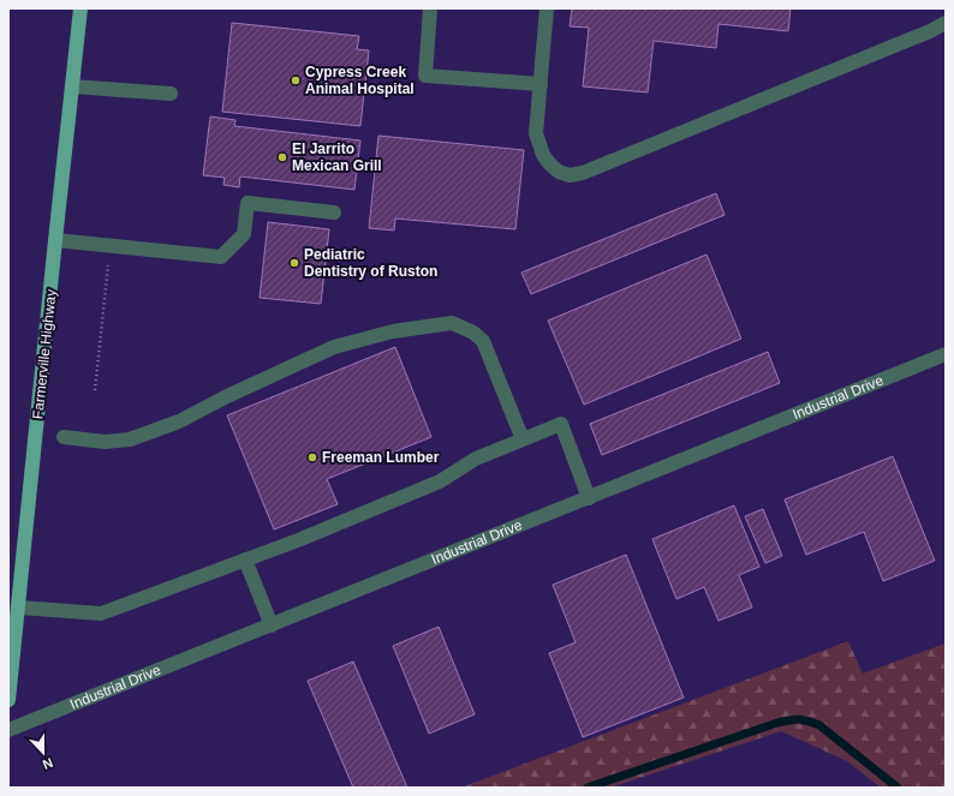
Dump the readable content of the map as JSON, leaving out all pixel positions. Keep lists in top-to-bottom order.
{
  "streets": {
    "main road": ["Farmerville Highway"],
    "street": ["Industrial Drive"]
  },
  "places": [
    "Cypress Creek Animal Hospital",
    "El Jarrito Mexican Grill",
    "Pediatric Dentistry of Ruston",
    "Freeman Lumber"
  ],
  "north": "bottom"
}
